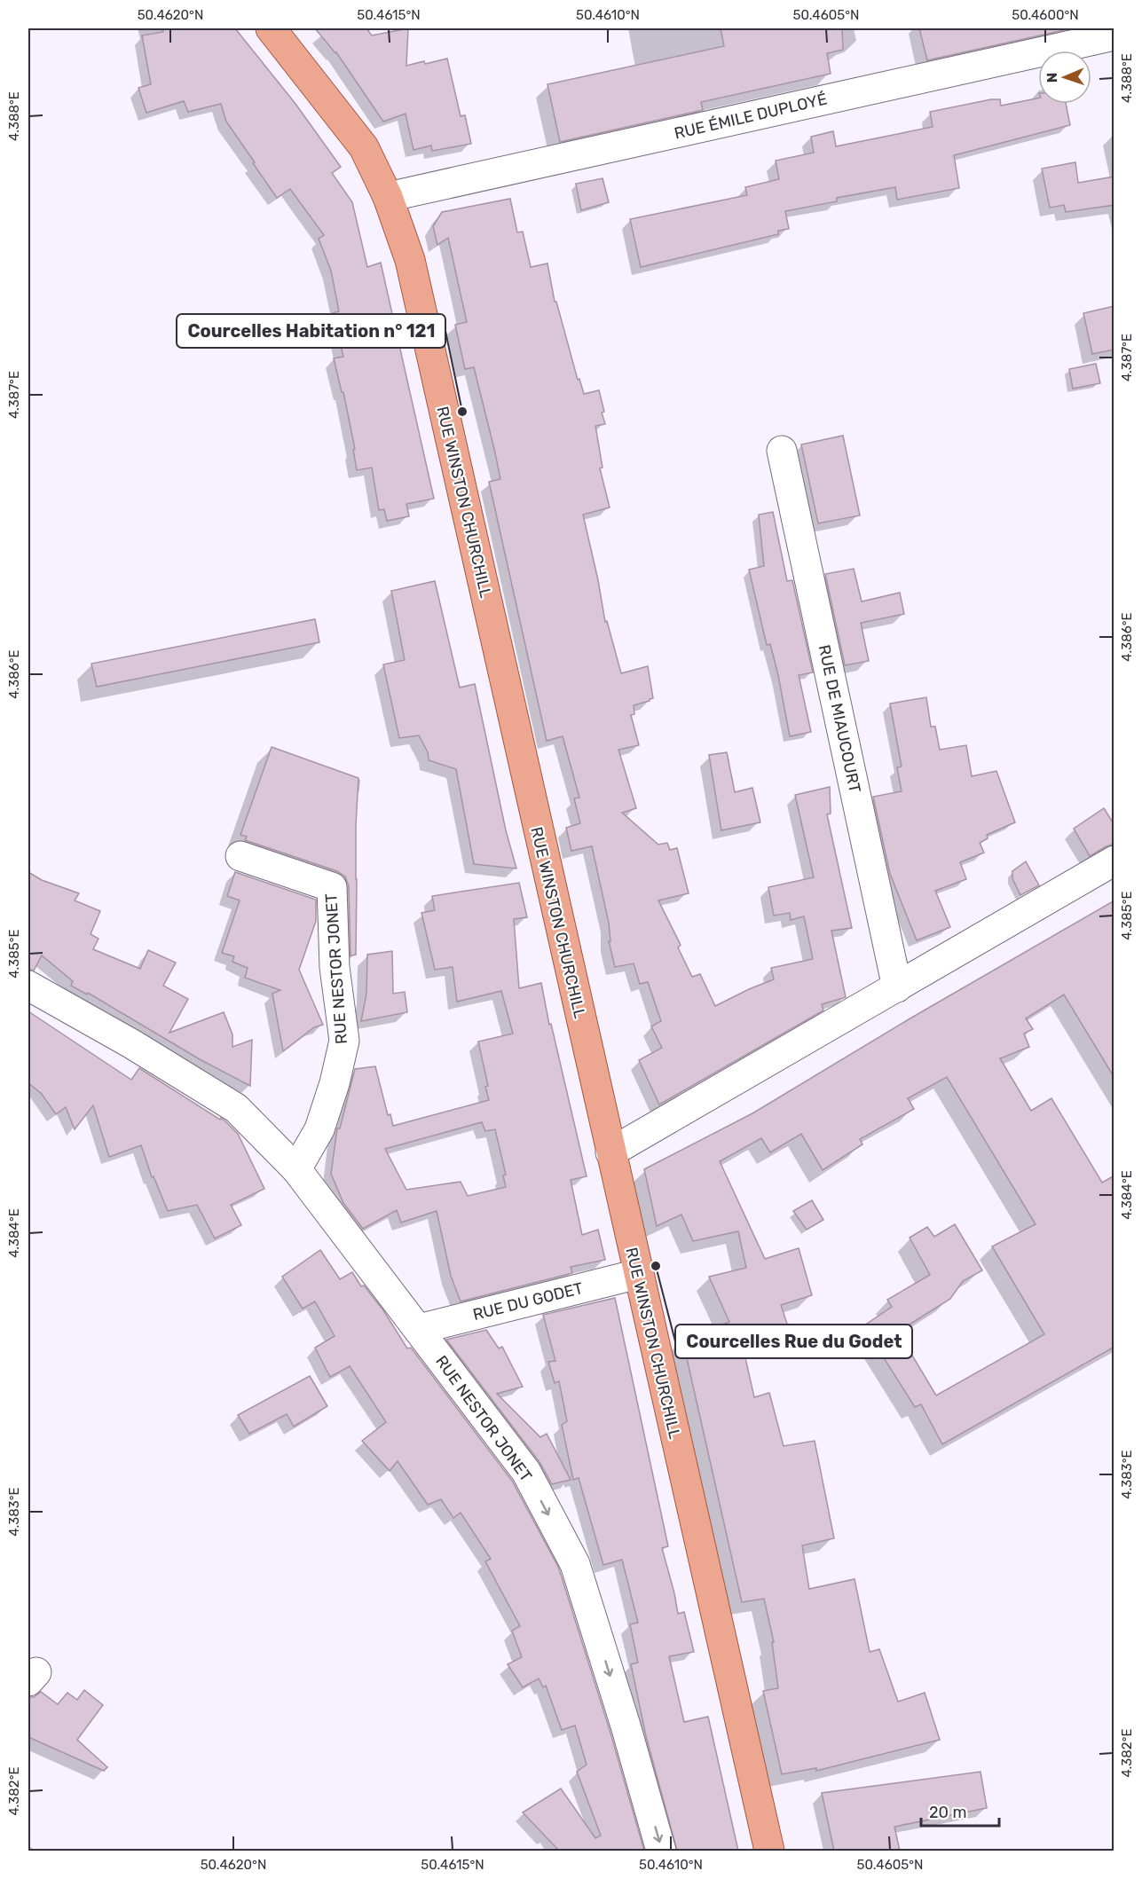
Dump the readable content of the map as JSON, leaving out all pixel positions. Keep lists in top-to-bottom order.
{
  "streets": {
    "main road": ["RUE WINSTON CHURCHILL"],
    "street": [
      "RUE ÉMILE DUPLOYÉ",
      "RUE DE MIAUCOURT",
      "RUE NESTOR JONET",
      "RUE DU GODET"
    ]
  },
  "crossings": [
    ["RUE ÉMILE DUPLOYÉ", "RUE WINSTON CHURCHILL"],
    ["RUE WINSTON CHURCHILL", "RUE DU GODET"],
    ["RUE NESTOR JONET", "RUE DU GODET"]
  ],
  "one_way": ["RUE NESTOR JONET"],
  "places": ["Courcelles Habitation n° 121", "Courcelles Rue du Godet"],
  "scale_bar": "20 m",
  "north": "left",
  "coordinates": [
    "50.4620°N",
    "50.4615°N",
    "50.4610°N",
    "50.4605°N",
    "50.4600°N",
    "4.388°E",
    "4.387°E",
    "4.386°E",
    "4.385°E",
    "4.384°E",
    "4.383°E",
    "4.382°E"
  ]
}
